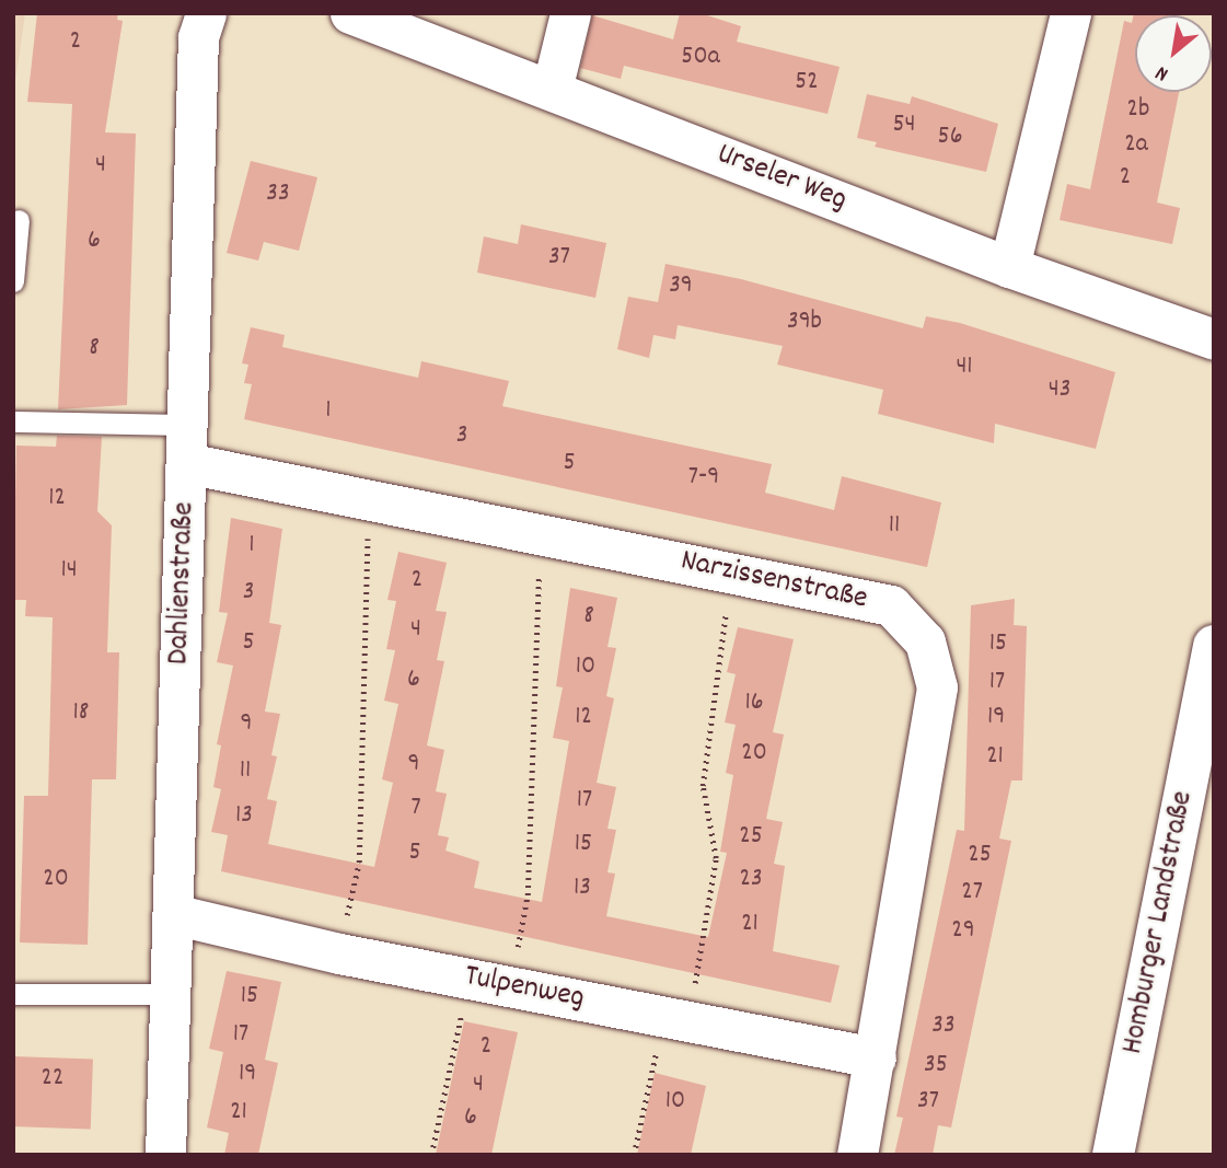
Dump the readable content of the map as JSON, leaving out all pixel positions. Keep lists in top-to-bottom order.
{
  "streets": {
    "street": [
      "Urseler Weg",
      "Narzissenstraße",
      "Dahlienstraße",
      "Homburger Landstraße",
      "Tulpenweg"
    ]
  },
  "crossings": [
    ["Narzissenstraße", "Dahlienstraße"],
    ["Narzissenstraße", "Tulpenweg"],
    ["Dahlienstraße", "Tulpenweg"]
  ],
  "house_numbers": [
    "2",
    "50a",
    "52",
    "2b",
    "54",
    "56",
    "2a",
    "4",
    "2",
    "33",
    "6",
    "37",
    "39",
    "39b",
    "8",
    "41",
    "43",
    "1",
    "3",
    "5",
    "7-9",
    "12",
    "11",
    "1",
    "14",
    "2",
    "3",
    "8",
    "4",
    "5",
    "15",
    "10",
    "6",
    "17",
    "16",
    "18",
    "12",
    "19",
    "9",
    "20",
    "21",
    "9",
    "11",
    "17",
    "7",
    "13",
    "25",
    "15",
    "5",
    "25",
    "20",
    "23",
    "13",
    "27",
    "21",
    "29",
    "15",
    "33",
    "17",
    "2",
    "35",
    "19",
    "22",
    "4",
    "10",
    "37",
    "21",
    "6"
  ],
  "north": "bottom left"
}
